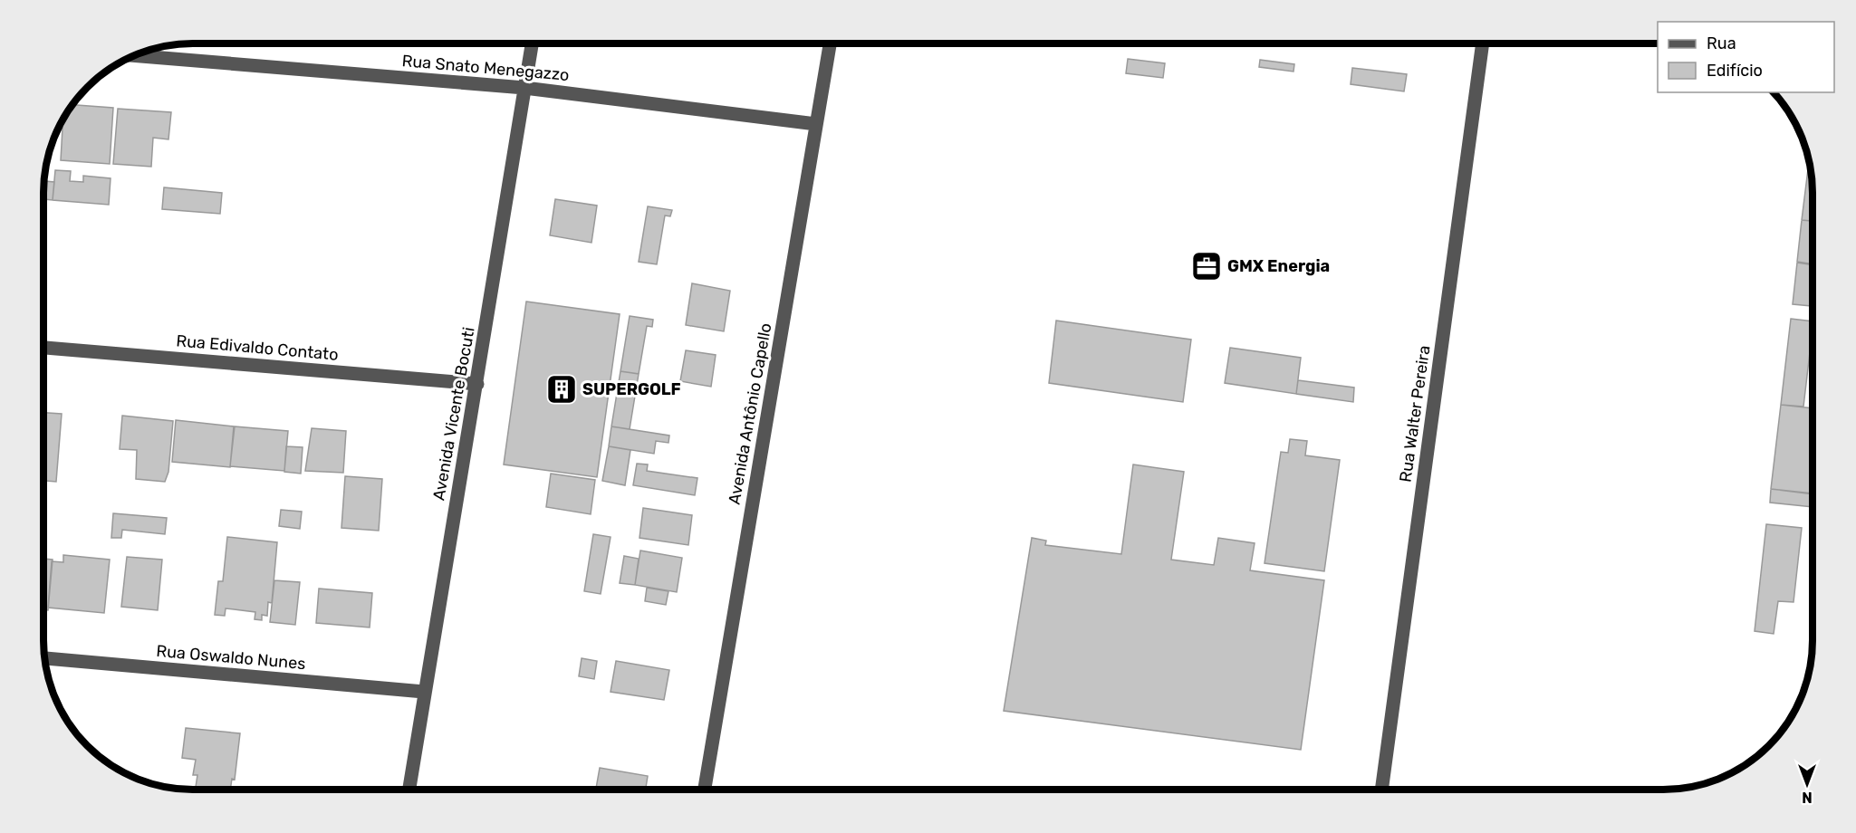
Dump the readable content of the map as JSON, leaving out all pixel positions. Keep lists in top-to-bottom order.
{
  "streets": {
    "street": [
      "Rua Snato Menegazzo",
      "Rua Edivaldo Contato",
      "Avenida Vicente Bocuti",
      "Avenida Antônio Capello",
      "Rua Walter Pereira",
      "Rua Oswaldo Nunes"
    ]
  },
  "crossings": [
    ["Rua Snato Menegazzo", "Avenida Vicente Bocuti"],
    ["Rua Snato Menegazzo", "Avenida Antônio Capello"],
    ["Rua Edivaldo Contato", "Avenida Vicente Bocuti"],
    ["Avenida Vicente Bocuti", "Rua Oswaldo Nunes"]
  ],
  "places": {
    "office": ["GMX Energia"],
    "building": ["SUPERGOLF"]
  },
  "legend": ["Rua", "Edifício"],
  "north": "bottom"
}
